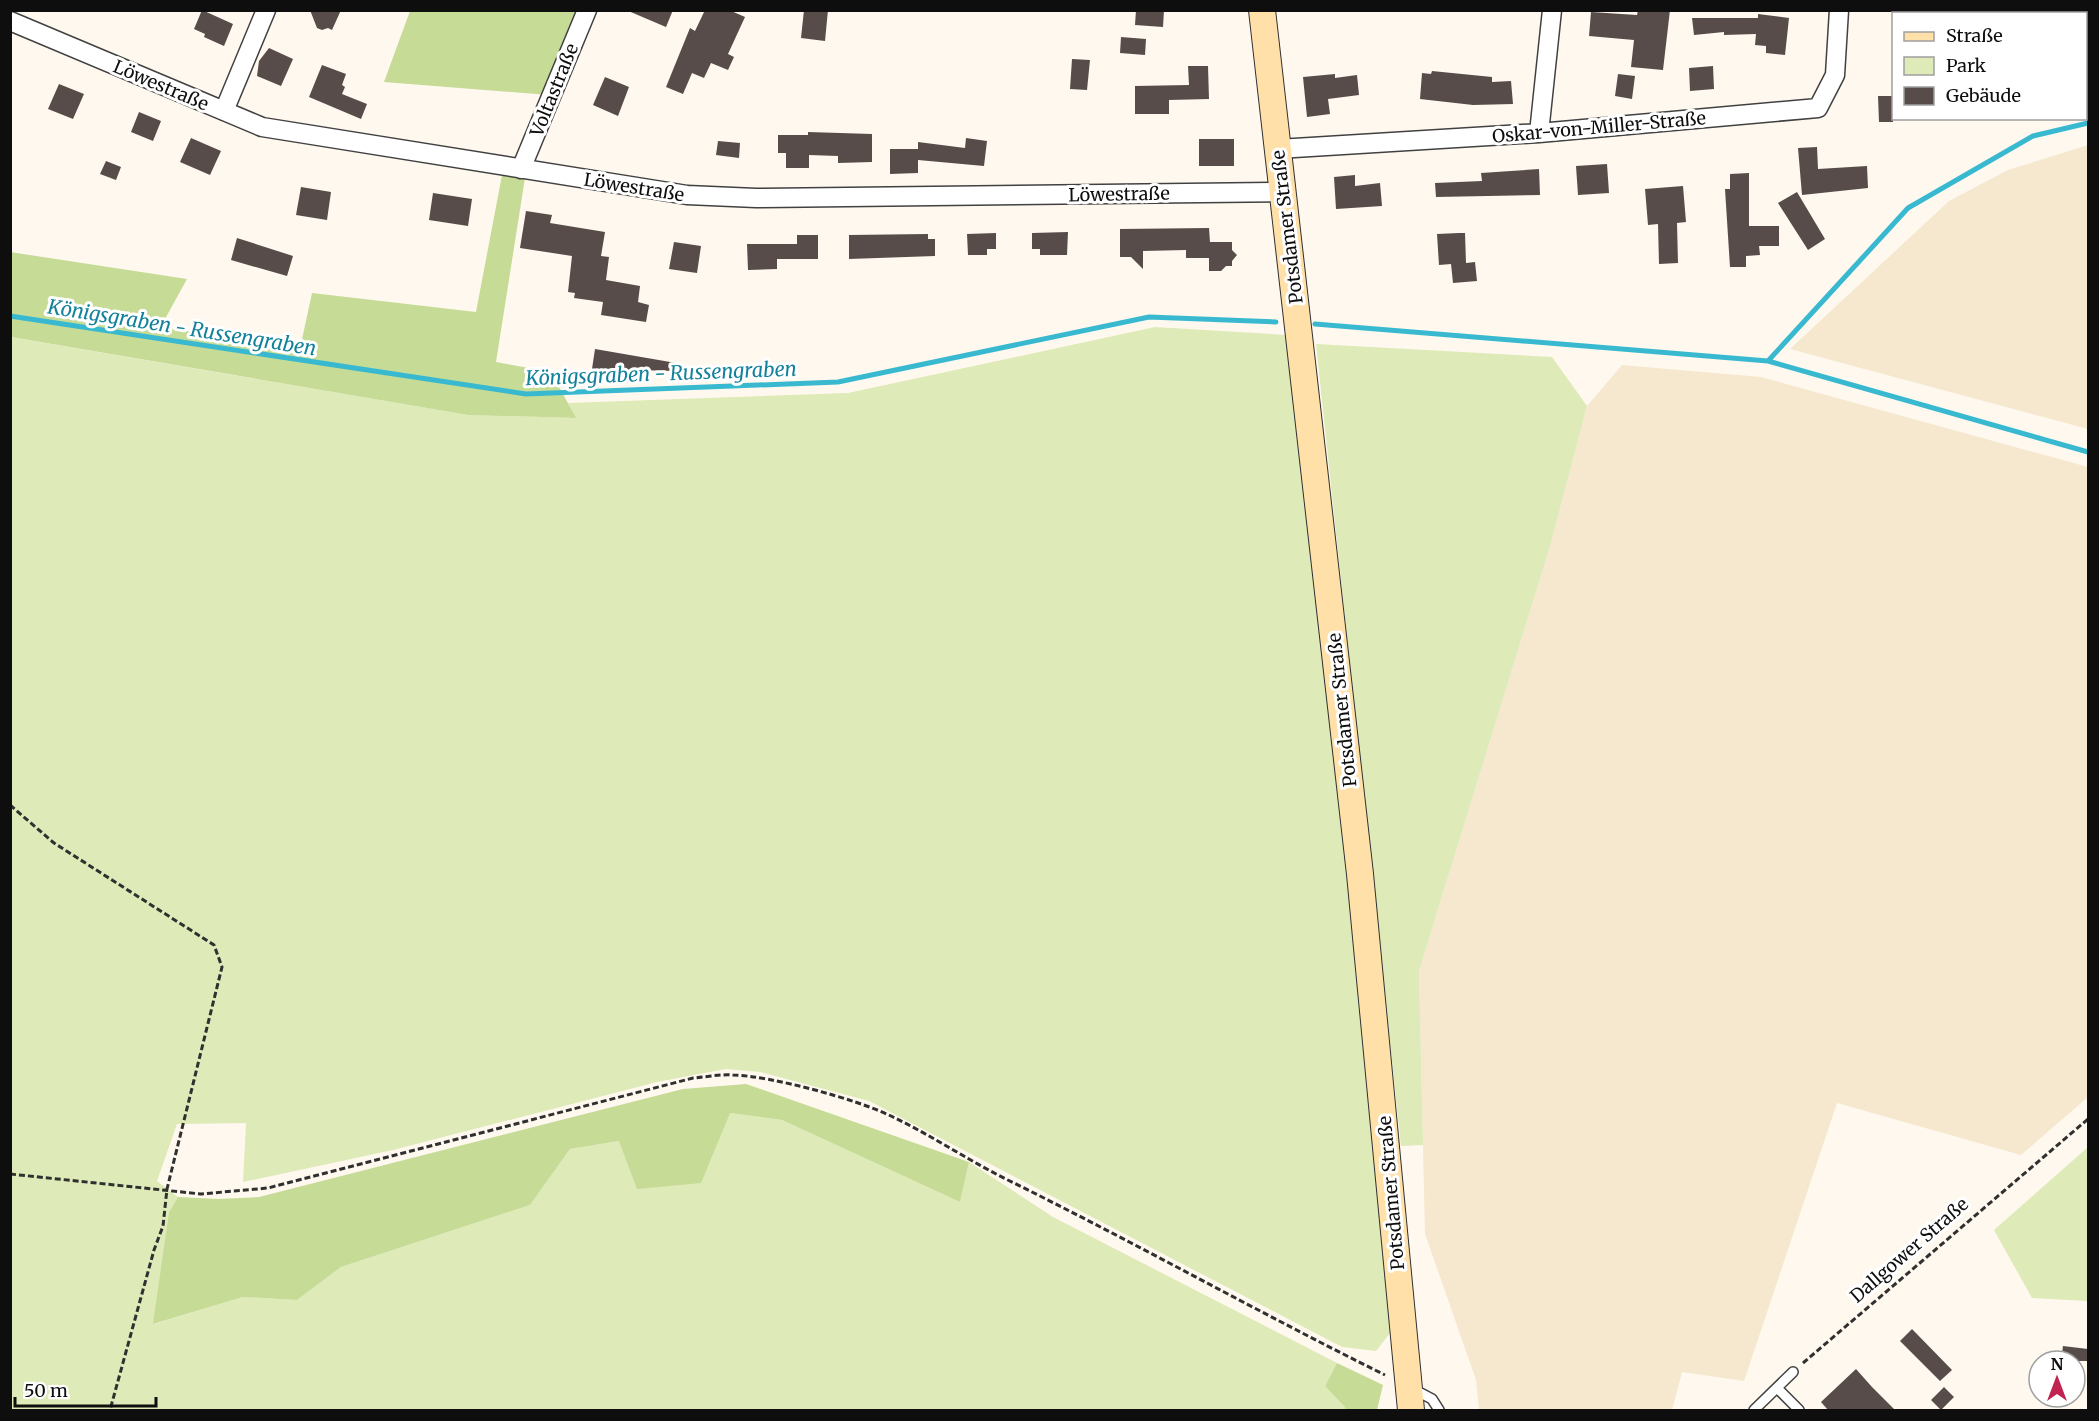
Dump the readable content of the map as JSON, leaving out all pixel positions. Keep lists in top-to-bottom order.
{
  "streets": {
    "street": [
      "Löwestraße",
      "Voltastraße",
      "Oskar-von-Miller-Straße",
      "Potsdamer Straße"
    ],
    "path": ["Dallgower Straße"]
  },
  "crossings": [
    ["Löwestraße", "Voltastraße"],
    ["Löwestraße", "Potsdamer Straße"],
    ["Oskar-von-Miller-Straße", "Potsdamer Straße"]
  ],
  "water": ["Königsgraben - Russengraben"],
  "legend": ["Straße", "Park", "Gebäude"],
  "scale_bar": "50 m",
  "north": "top"
}
